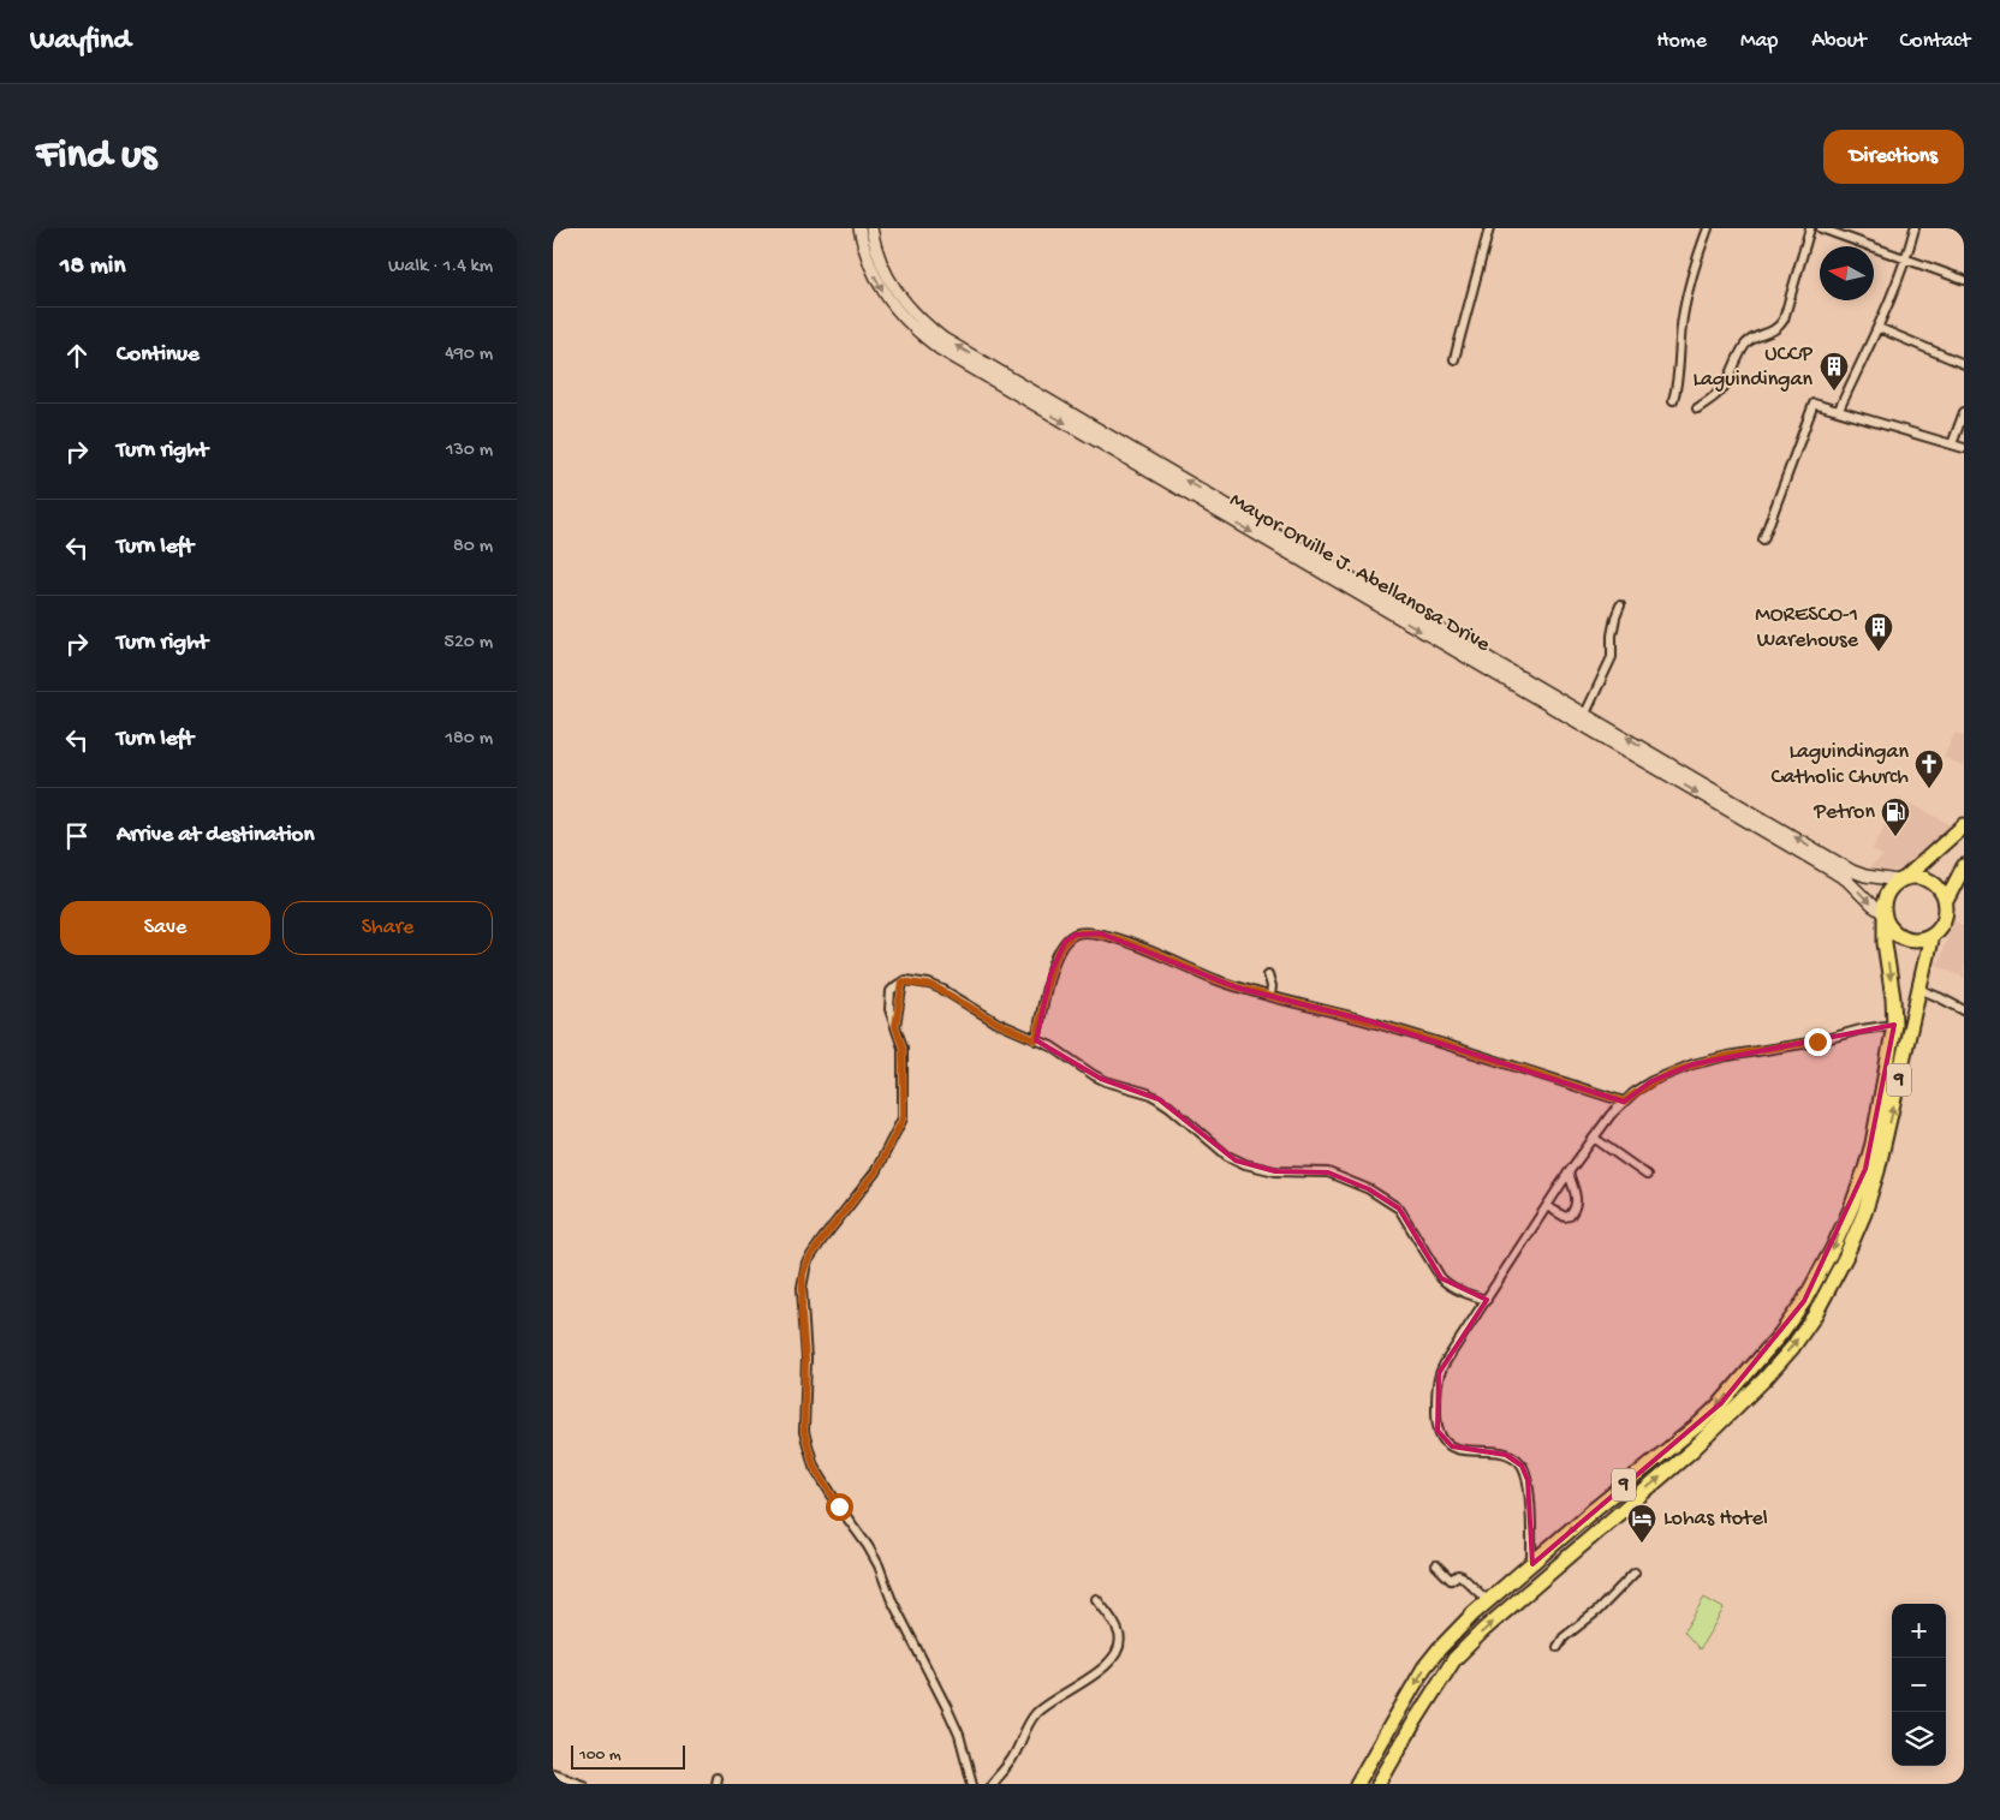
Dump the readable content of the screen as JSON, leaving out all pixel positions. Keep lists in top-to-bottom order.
{
  "streets": {
    "highway": ["9"],
    "main road": ["Mayor Orville J. Abellanosa Drive"]
  },
  "crossings": [
    ["Mayor Orville J. Abellanosa Drive", "9"]
  ],
  "places": {
    "building": ["UCCP Laguindingan", "MORESCO-1 Warehouse"],
    "church": ["Laguindingan Catholic Church"],
    "fuel station": ["Petron"],
    "hotel": ["Lohas Hotel"]
  },
  "scale_bar": "100 m",
  "north": "left",
  "page": {
    "header": "Wayfind",
    "nav": [
      "Home",
      "Map",
      "About",
      "Contact"
    ],
    "buttons": [
      "Directions",
      ["Save", "Share"]
    ],
    "title": "Find us",
    "heading": ["18 min", "Walk · 1.4 km"],
    "list": [
      ["Continue", "490 m"],
      ["Turn right", "130 m"],
      ["Turn left", "80 m"],
      ["Turn right", "520 m"],
      ["Turn left", "180 m"],
      "Arrive at destination"
    ],
    "map_buttons": ["+", "−"],
    "scale": "100 m"
  }
}
